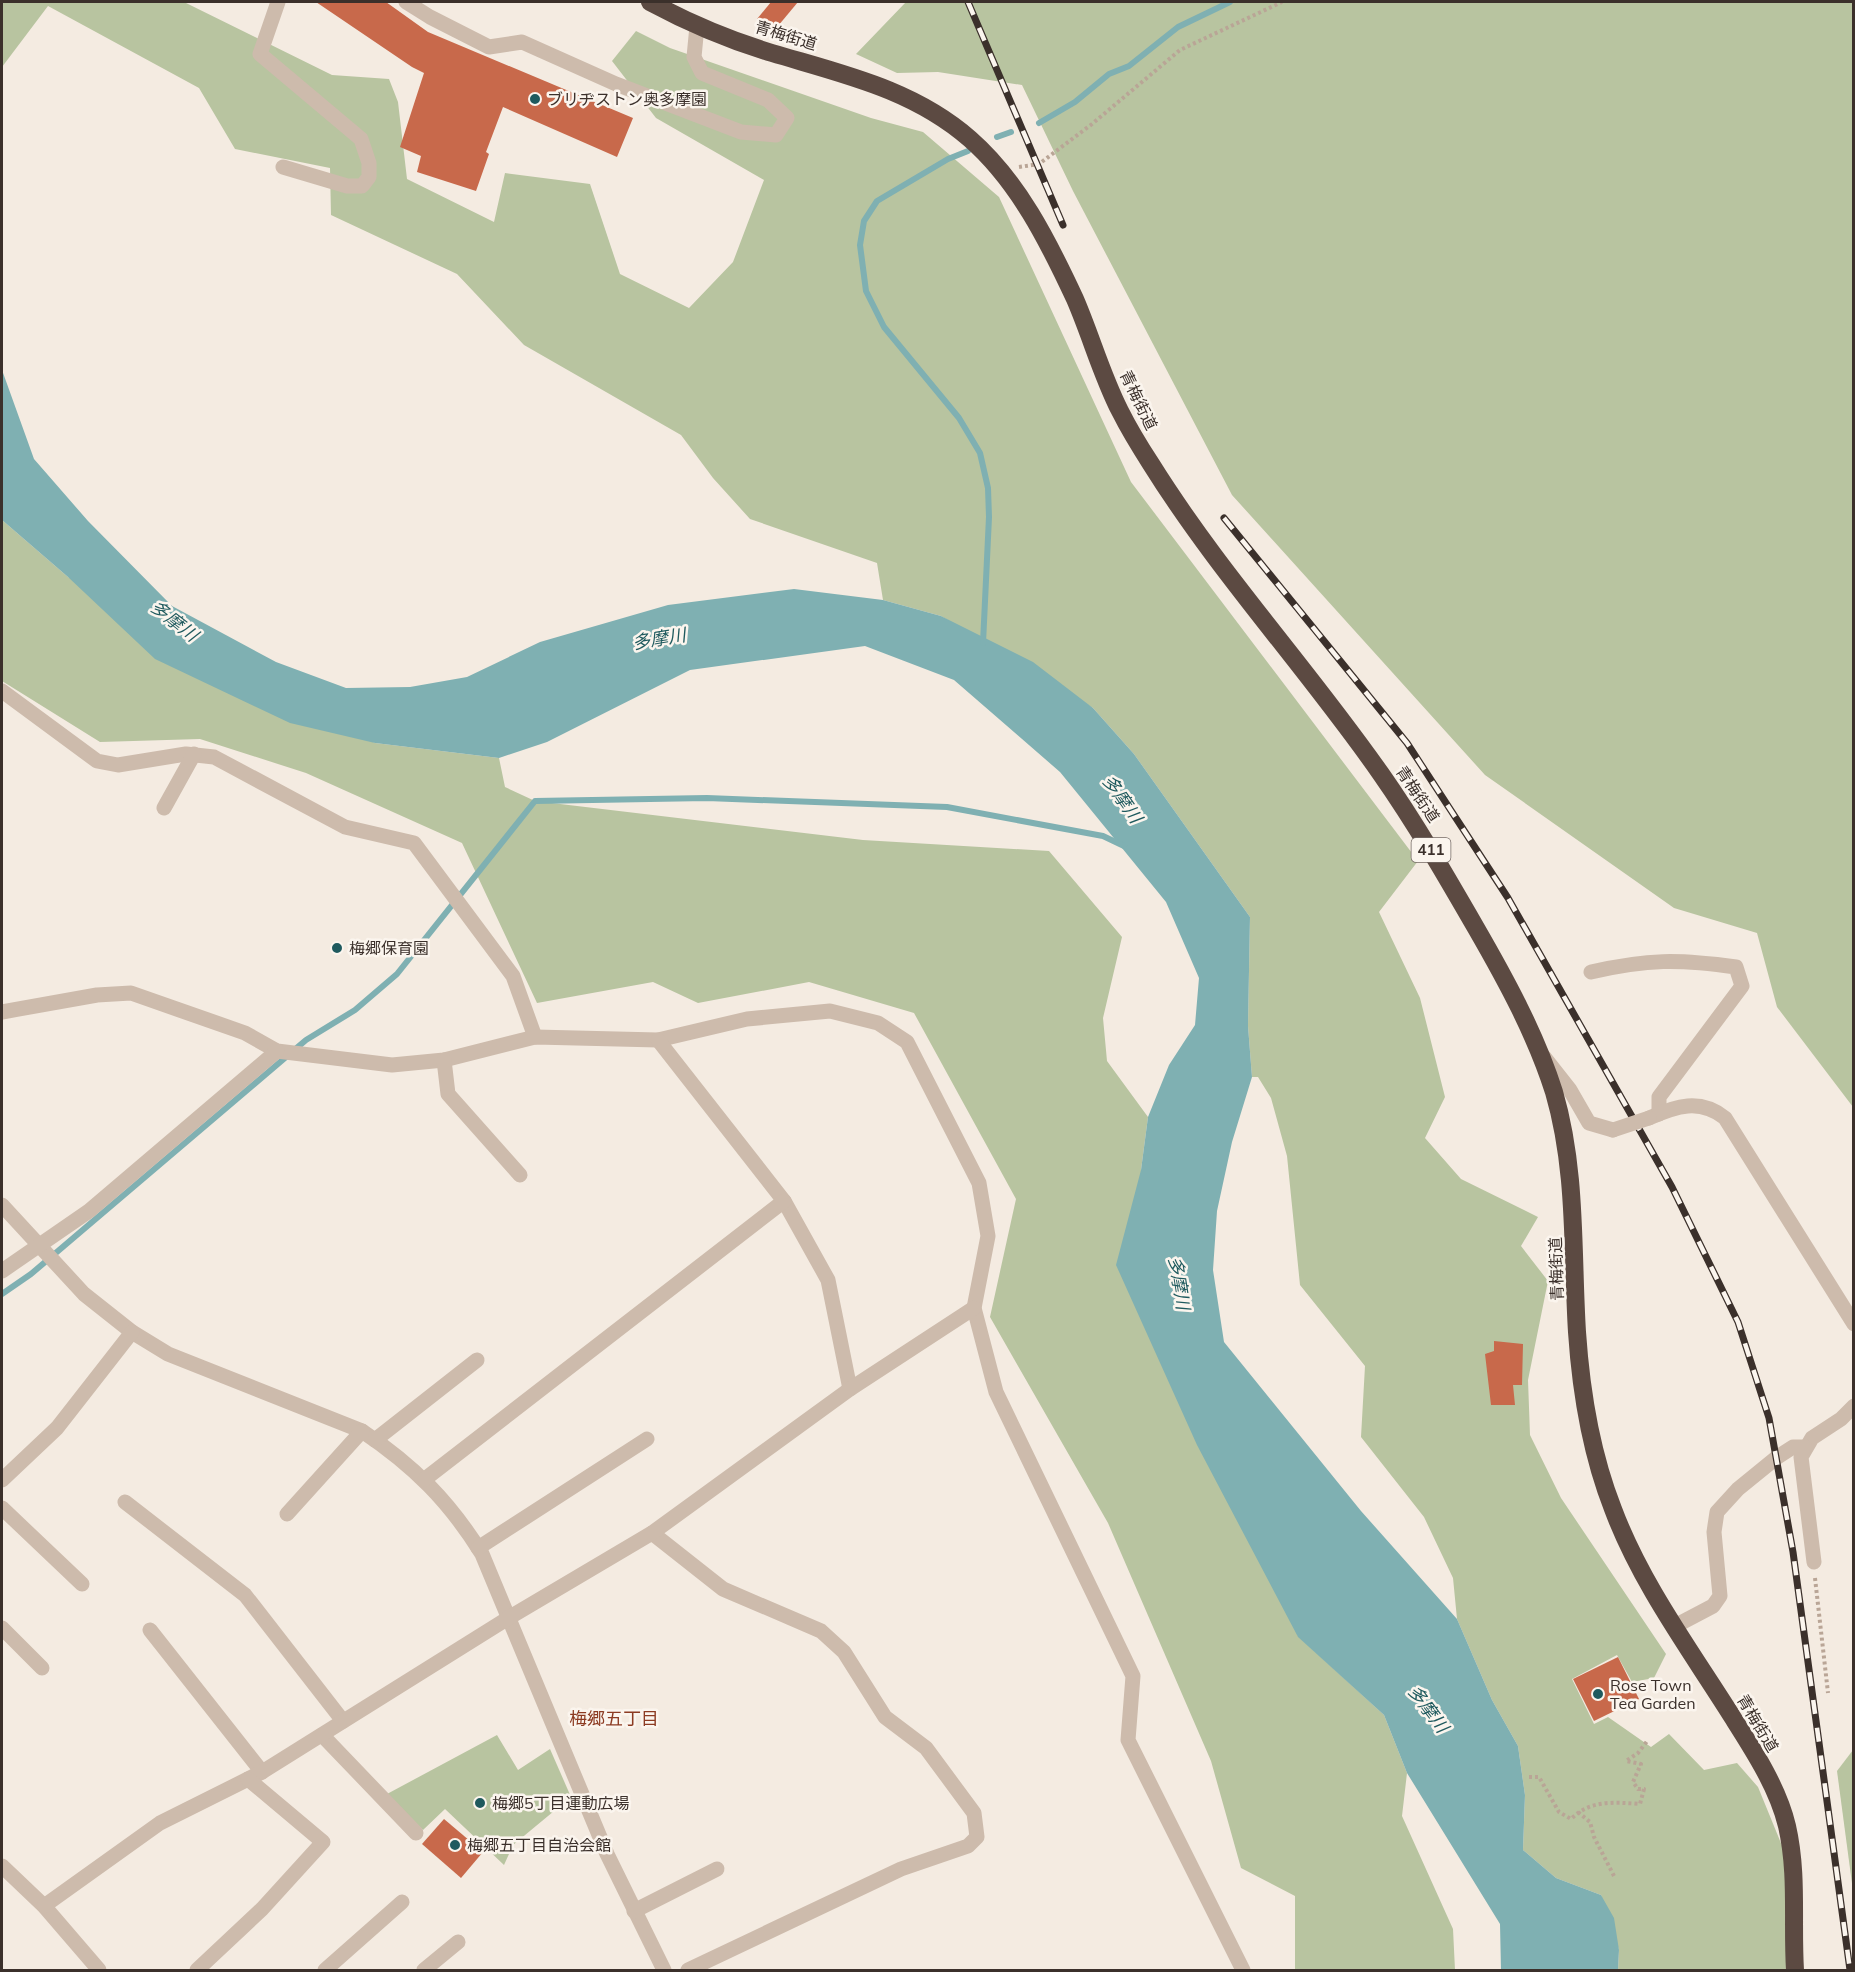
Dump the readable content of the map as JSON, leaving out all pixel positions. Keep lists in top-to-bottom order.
{
  "streets": {
    "highway": ["青梅街道", "411"]
  },
  "districts": ["梅郷五丁目"],
  "water": ["多摩川"],
  "places": [
    "ブリヂストン奥多摩園",
    "梅郷保育園",
    "Rose Town Tea Garden",
    "梅郷5丁目運動広場",
    "梅郷五丁目自治会館"
  ]
}
